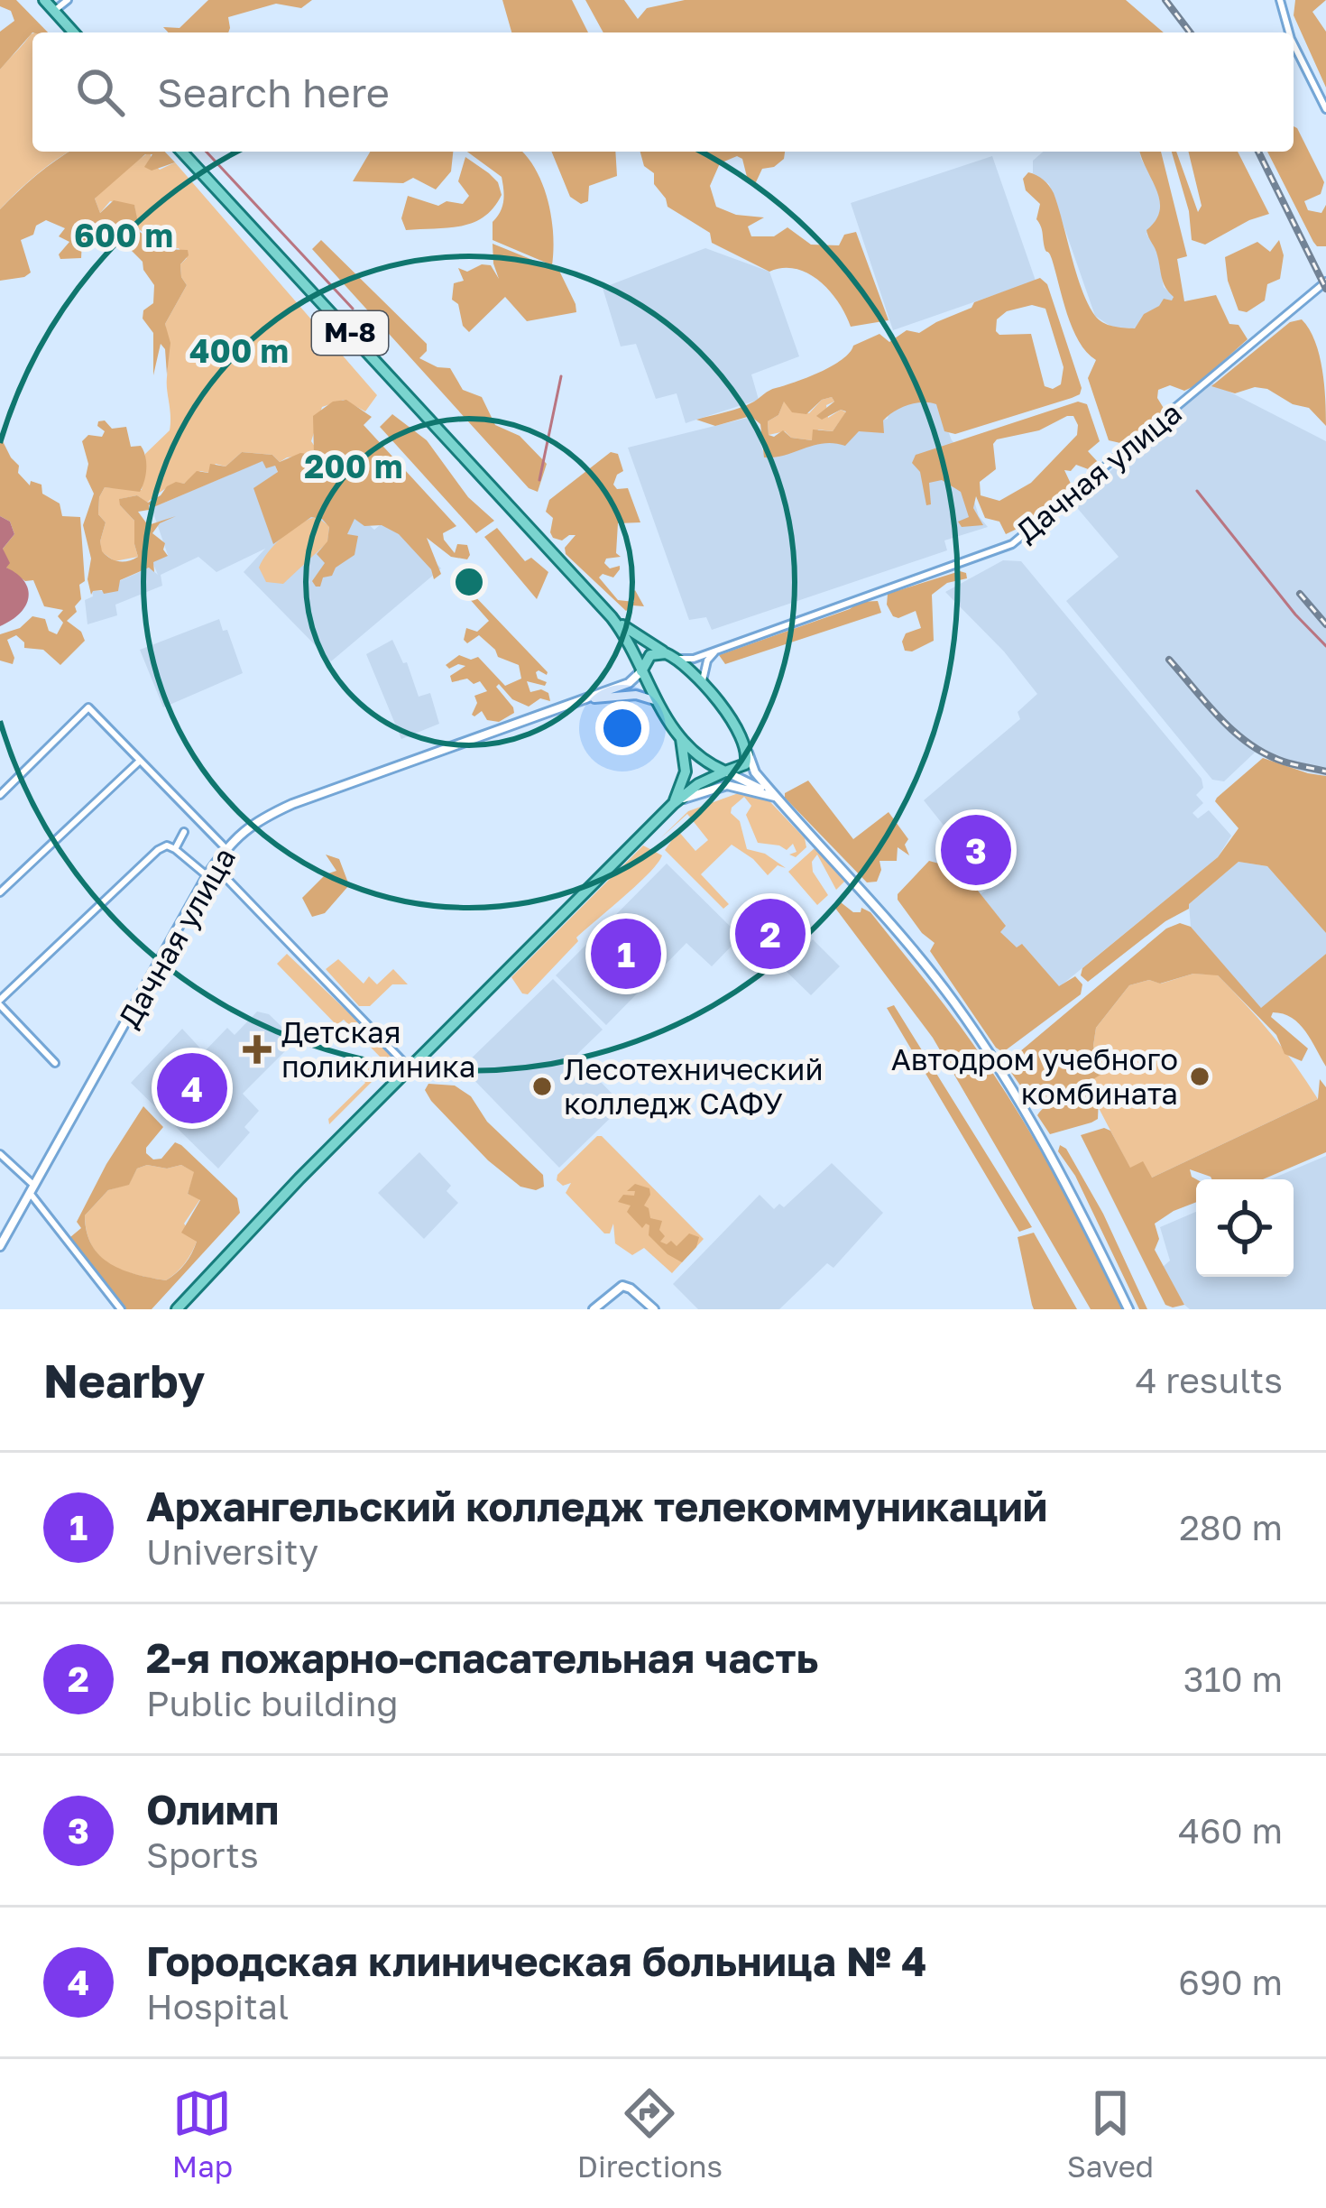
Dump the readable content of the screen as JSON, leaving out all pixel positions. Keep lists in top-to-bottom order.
{
  "streets": {
    "main road": ["М-8"],
    "street": ["Дачная улица"]
  },
  "crossings": [
    ["М-8", "Дачная улица"]
  ],
  "places": {
    "health": ["Детская поликлиника"],
    "other": ["Автодром учебного комбината", "Лесотехнический колледж САФУ"]
  },
  "page": {
    "search": "Search here",
    "pins": [
      "3",
      "2",
      "1",
      "4"
    ],
    "heading": ["Nearby", "4 results"],
    "list": [
      {
        "mark": "1",
        "name": "Архангельский колледж телекоммуникаций",
        "note": "University",
        "value": "280 m"
      },
      {
        "mark": "2",
        "name": "2-я пожарно-спасательная часть",
        "note": "Public building",
        "value": "310 m"
      },
      {
        "mark": "3",
        "name": "Олимп",
        "note": "Sports",
        "value": "460 m"
      },
      {
        "mark": "4",
        "name": "Городская клиническая больница № 4",
        "note": "Hospital",
        "value": "690 m"
      }
    ],
    "nav": ["Map", "Directions", "Saved"]
  },
  "rings": ["600 m", "400 m", "200 m"]
}
